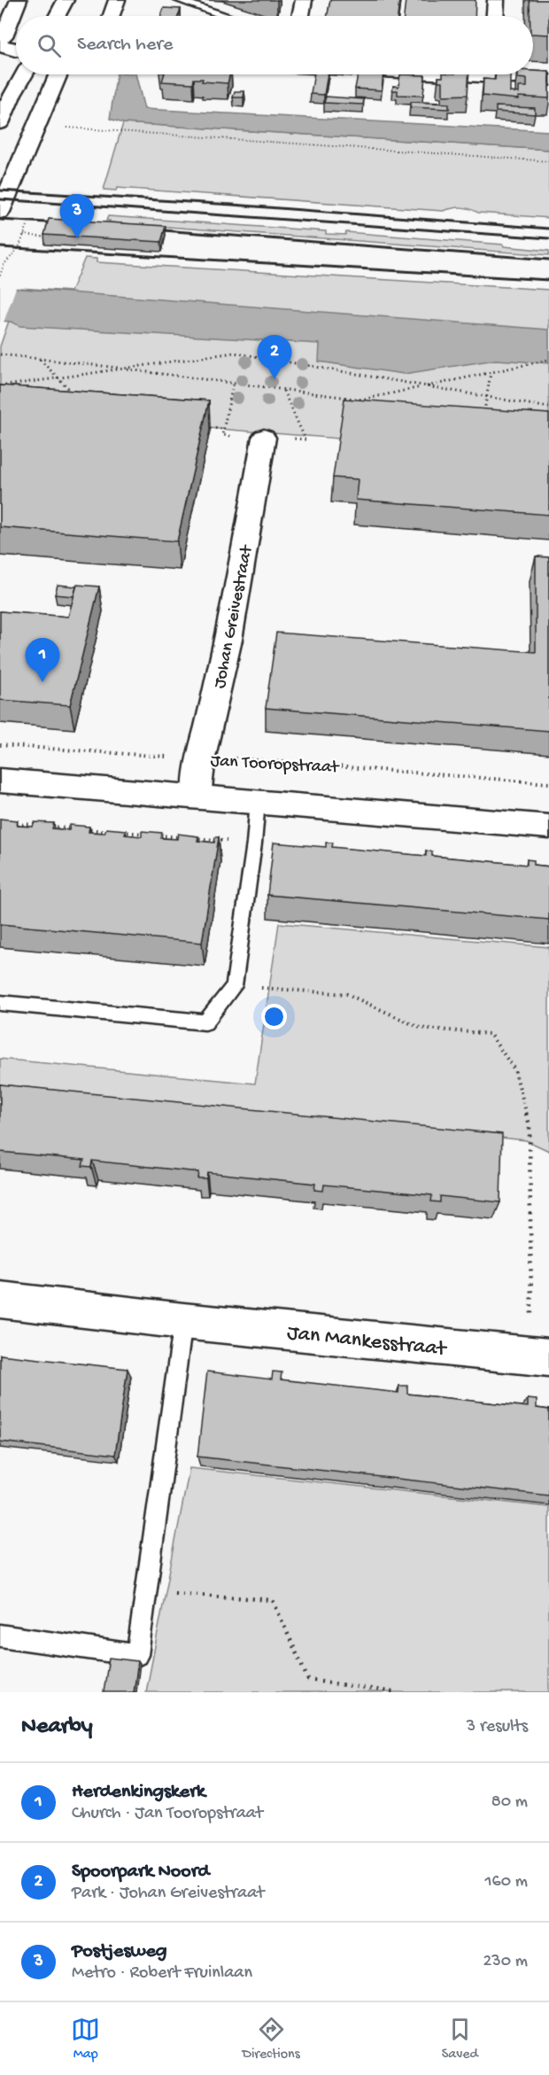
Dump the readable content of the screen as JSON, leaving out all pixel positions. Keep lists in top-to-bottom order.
{
  "streets": {
    "street": ["Johan Greivestraat", "Jan Mankesstraat"],
    "path": ["Jan Tooropstraat"]
  },
  "crossings": [
    ["Johan Greivestraat", "Jan Tooropstraat"]
  ],
  "page": {
    "search": "Search here",
    "pins": ["3", "2", "1"],
    "heading": ["Nearby", "3 results"],
    "list": [
      {
        "mark": "1",
        "name": "Herdenkingskerk",
        "note": "Church · Jan Tooropstraat",
        "value": "80 m"
      },
      {
        "mark": "2",
        "name": "Spoorpark Noord",
        "note": "Park · Johan Greivestraat",
        "value": "160 m"
      },
      {
        "mark": "3",
        "name": "Postjesweg",
        "note": "Metro · Robert Fruinlaan",
        "value": "230 m"
      }
    ],
    "nav": ["Map", "Directions", "Saved"]
  }
}
